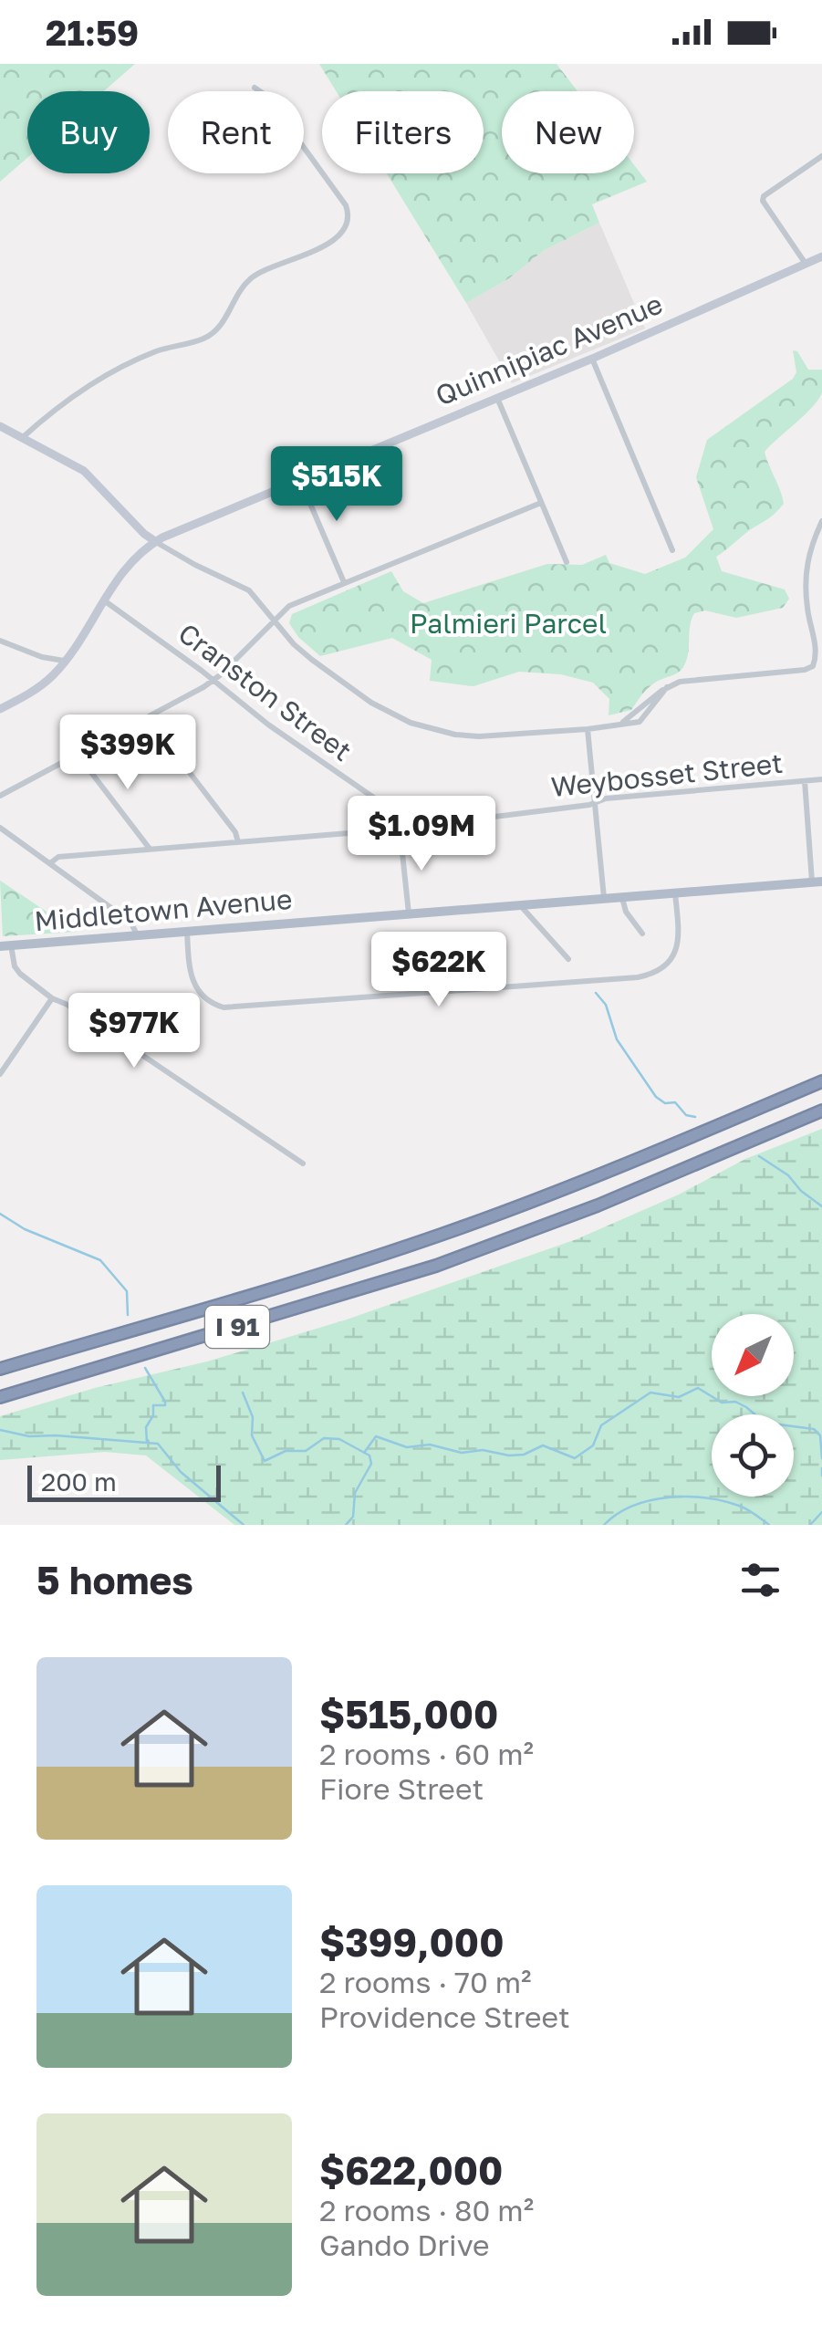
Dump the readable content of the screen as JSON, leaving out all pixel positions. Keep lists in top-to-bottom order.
{
  "streets": {
    "highway": ["I 91"],
    "main road": ["Quinnipiac Avenue", "Middletown Avenue"],
    "street": ["Cranston Street", "Weybosset Street"]
  },
  "crossings": [
    ["Quinnipiac Avenue", "Cranston Street"],
    ["Cranston Street", "Weybosset Street"]
  ],
  "parks": ["Palmieri Parcel"],
  "scale_bar": "200 m",
  "north": "bottom left",
  "page": {
    "status": "21:59",
    "chip": [
      "Buy",
      "Rent",
      "Filters",
      "New"
    ],
    "price": [
      "$515K",
      "$399K",
      "$1.09M",
      "$622K",
      "$977K"
    ],
    "scale": "200 m",
    "heading": "5 homes",
    "list": [
      {
        "name": "$515,000",
        "note": "2 rooms · 60 m² · Fiore Street"
      },
      {
        "name": "$399,000",
        "note": "2 rooms · 70 m² · Providence Street"
      },
      {
        "name": "$622,000",
        "note": "2 rooms · 80 m² · Gando Drive"
      }
    ]
  }
}
